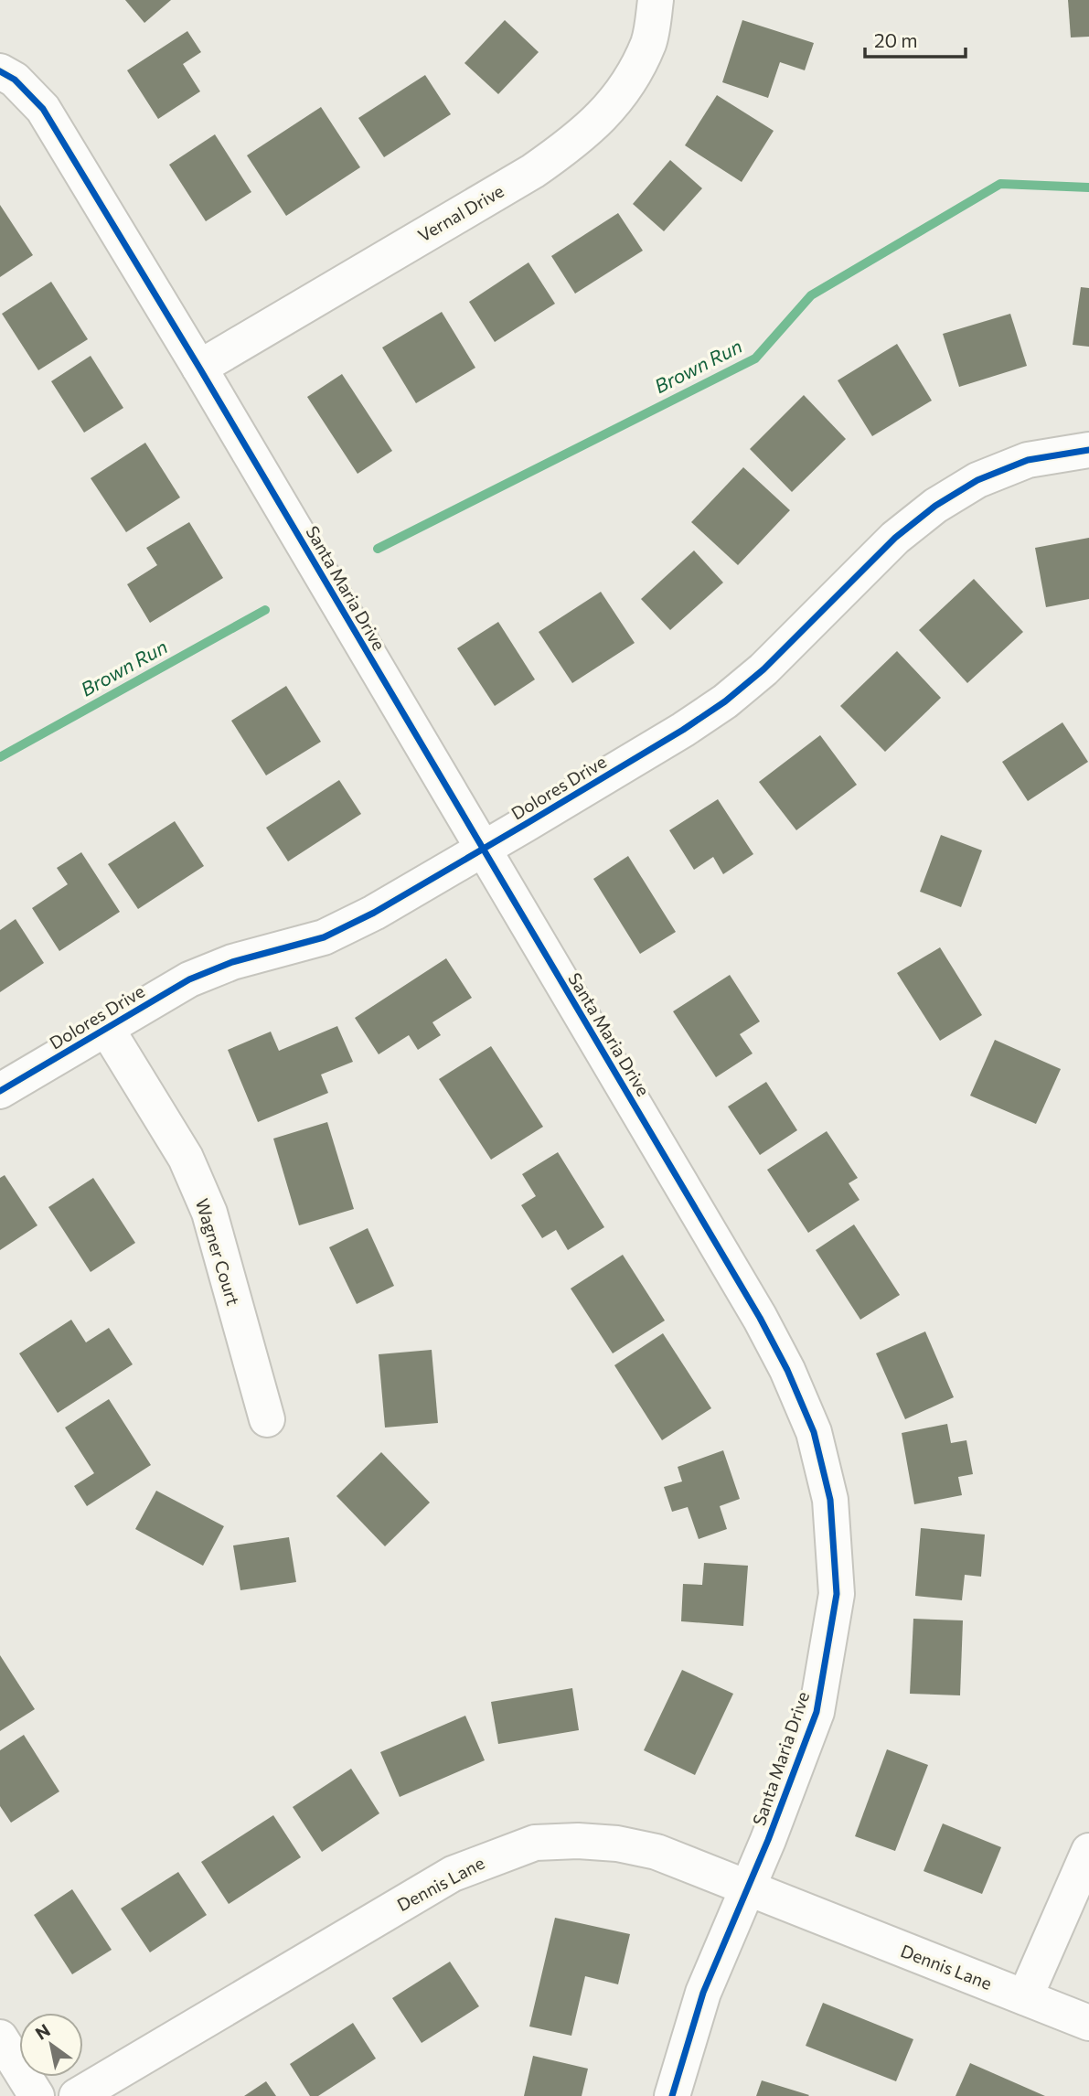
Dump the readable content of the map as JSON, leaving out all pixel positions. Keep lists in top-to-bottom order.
{
  "streets": {
    "street": [
      "Vernal Drive",
      "Santa Maria Drive",
      "Dolores Drive",
      "Wagner Court",
      "Dennis Lane"
    ]
  },
  "crossings": [
    ["Vernal Drive", "Santa Maria Drive"],
    ["Santa Maria Drive", "Dolores Drive"],
    ["Santa Maria Drive", "Dennis Lane"],
    ["Dolores Drive", "Wagner Court"]
  ],
  "water": ["Brown Run"],
  "scale_bar": "20 m",
  "north": "top left"
}
